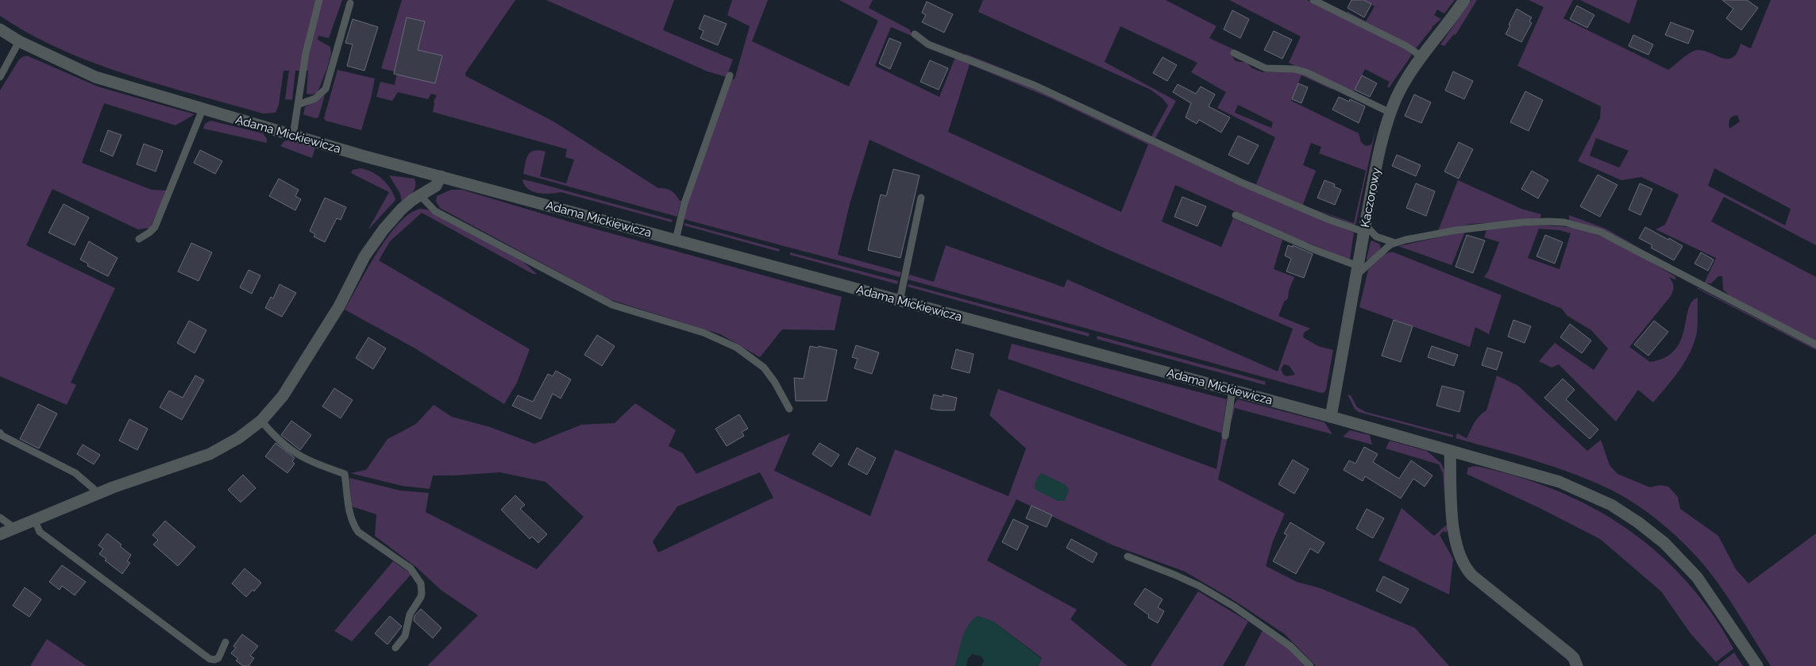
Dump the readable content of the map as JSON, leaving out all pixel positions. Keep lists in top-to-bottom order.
{
  "streets": {
    "street": ["Adama Mickiewicza", "Kaczorowy"]
  },
  "crossings": [
    ["Adama Mickiewicza", "Kaczorowy"]
  ]
}
